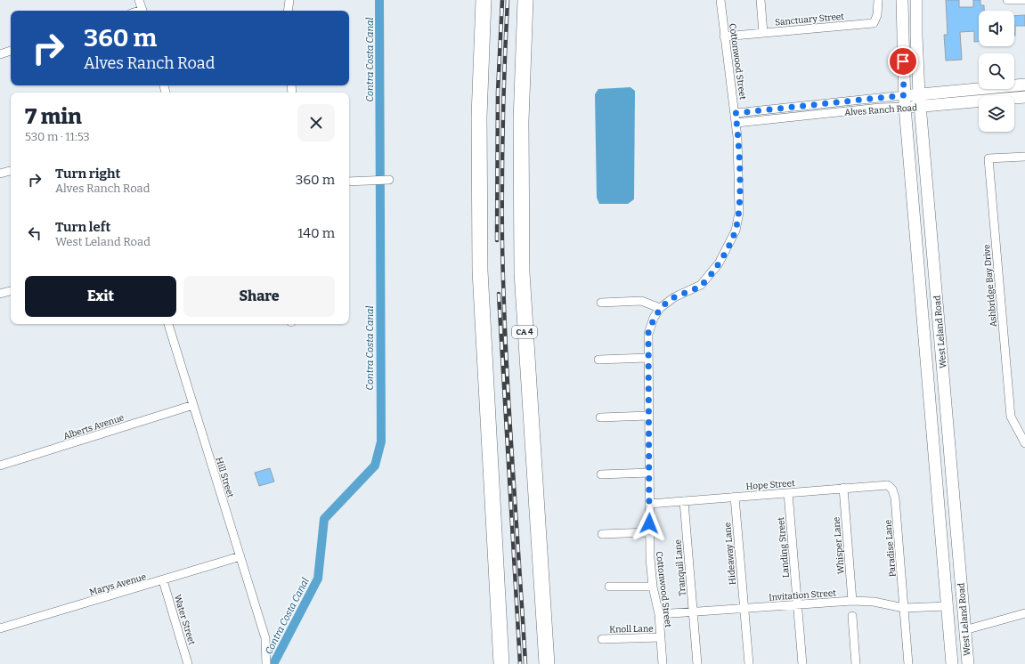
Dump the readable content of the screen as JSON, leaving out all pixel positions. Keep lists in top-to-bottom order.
{
  "streets": {
    "highway": ["CA 4"],
    "main road": ["Alves Ranch Road", "West Leland Road"],
    "street": [
      "Sanctuary Street",
      "Cottonwood Street",
      "Ashbridge Bay Drive",
      "Alberts Avenue",
      "Hill Street",
      "Hope Street",
      "Whisper Lane",
      "Landing Street",
      "Paradise Lane",
      "Hideaway Lane",
      "Tranquil Lane",
      "Marys Avenue",
      "Invitation Street",
      "Water Street",
      "Knoll Lane"
    ]
  },
  "crossings": [
    ["Sanctuary Street", "Cottonwood Street"],
    ["Cottonwood Street", "Alves Ranch Road"],
    ["Cottonwood Street", "Hope Street"],
    ["Cottonwood Street", "Invitation Street"],
    ["Cottonwood Street", "Knoll Lane"],
    ["Alves Ranch Road", "West Leland Road"],
    ["West Leland Road", "Invitation Street"],
    ["Alberts Avenue", "Hill Street"],
    ["Hill Street", "Marys Avenue"],
    ["Hope Street", "Whisper Lane"],
    ["Hope Street", "Landing Street"],
    ["Hope Street", "Paradise Lane"],
    ["Hope Street", "Hideaway Lane"],
    ["Hope Street", "Tranquil Lane"],
    ["Whisper Lane", "Invitation Street"],
    ["Landing Street", "Invitation Street"],
    ["Paradise Lane", "Invitation Street"],
    ["Hideaway Lane", "Invitation Street"],
    ["Tranquil Lane", "Invitation Street"],
    ["Marys Avenue", "Water Street"]
  ],
  "water": ["Contra Costa Canal"],
  "page": {
    "turn": ["360 m", "Alves Ranch Road"],
    "heading": ["7 min", "530 m · 11:53"],
    "list": [
      {
        "name": "Turn right",
        "note": "Alves Ranch Road",
        "value": "360 m"
      },
      {
        "name": "Turn left",
        "note": "West Leland Road",
        "value": "140 m"
      }
    ],
    "buttons": ["Exit", "Share"]
  }
}
